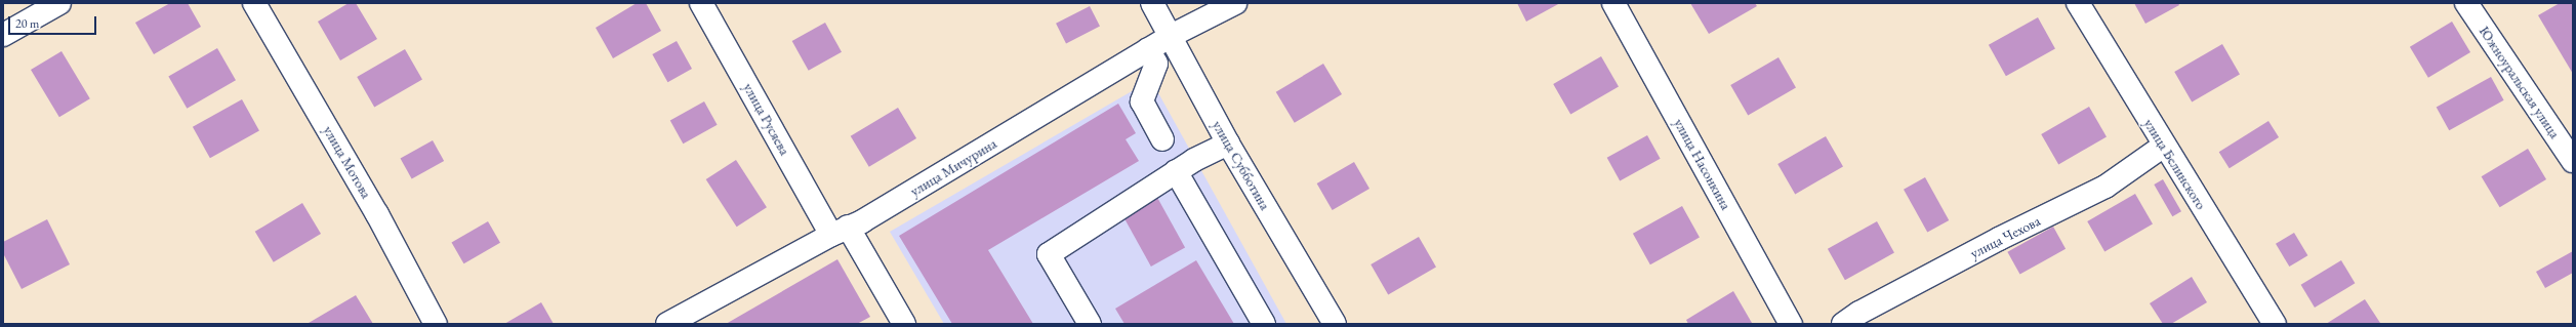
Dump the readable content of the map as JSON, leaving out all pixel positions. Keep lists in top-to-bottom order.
{
  "streets": {
    "street": [
      "Южноуральская улица",
      "улица Русяева",
      "улица Мотова",
      "улица Насонкина",
      "улица Белинского",
      "улица Субботина",
      "улица Мичурина",
      "улица Чехова"
    ]
  },
  "crossings": [
    ["улица Русяева", "улица Мичурина"],
    ["улица Белинского", "улица Чехова"],
    ["улица Субботина", "улица Мичурина"]
  ],
  "scale_bar": "20 m"
}
